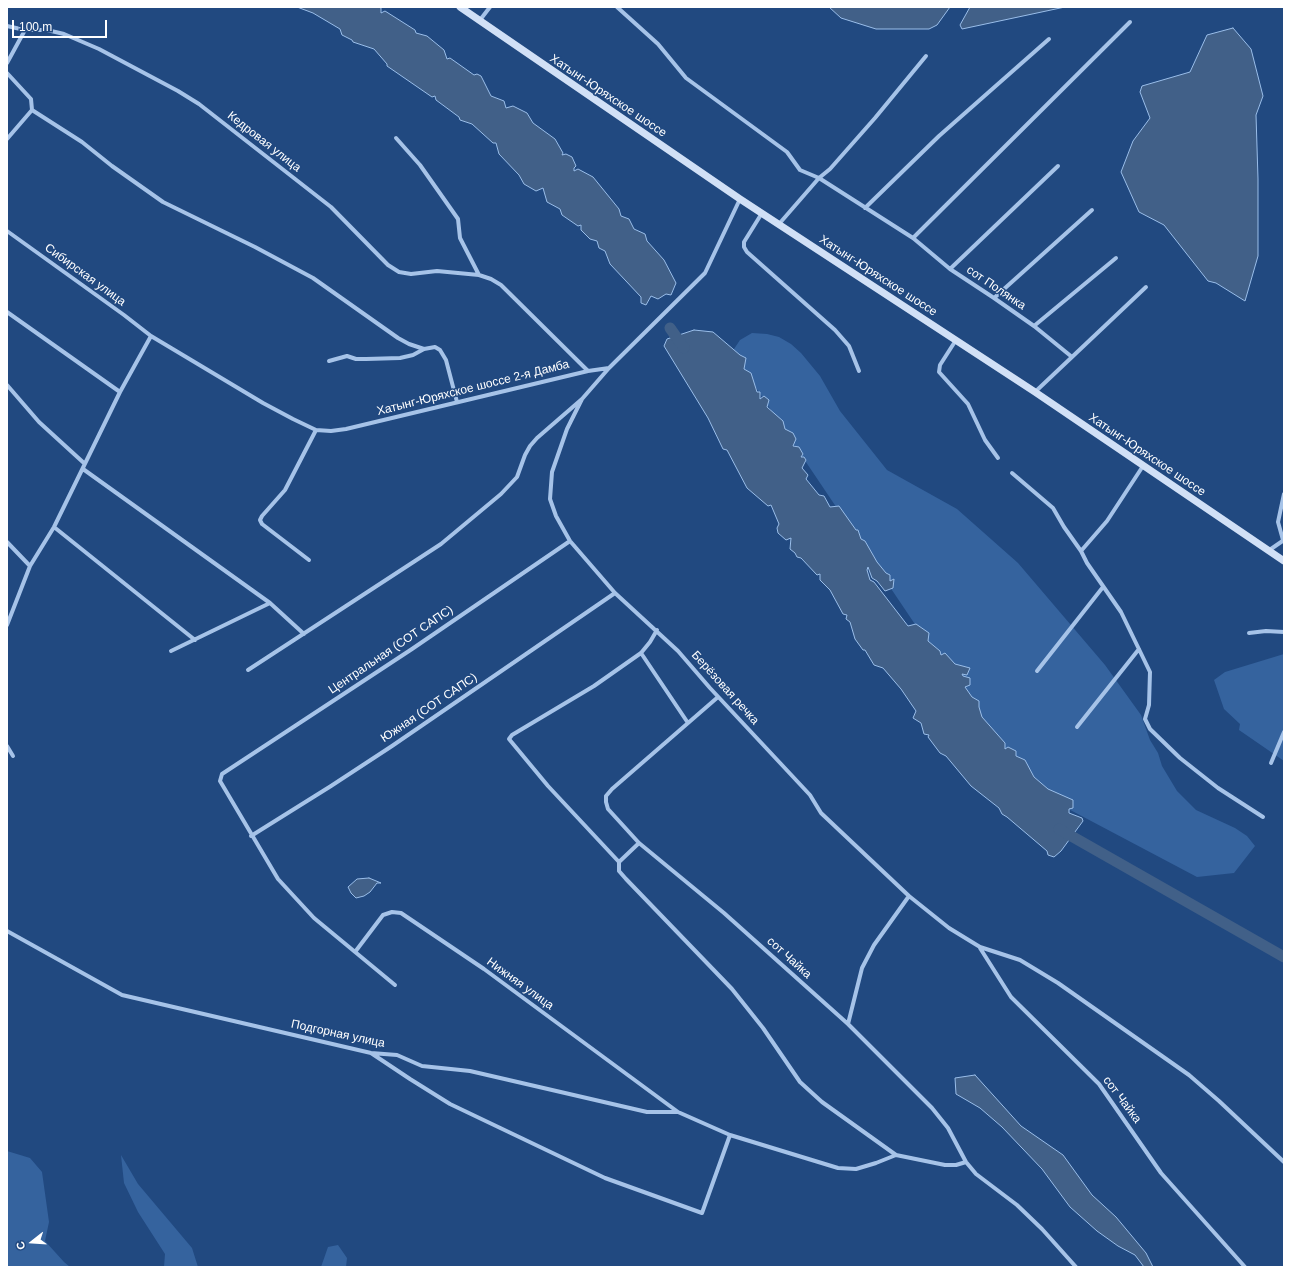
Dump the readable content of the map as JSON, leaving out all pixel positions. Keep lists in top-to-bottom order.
{
  "streets": {
    "main road": ["Хатынг-Юряхское шоссе"],
    "street": [
      "Кедровая улица",
      "Сибирская улица",
      "сот Полянка",
      "Хатынг-Юряхское шоссе 2-я Дамба",
      "Центральная (СОТ САПС)",
      "Берёзовая речка",
      "Южная (СОТ САПС)",
      "сот Чайка",
      "Нижняя улица",
      "Подгорная улица"
    ]
  },
  "crossings": [
    ["Кедровая улица", "Хатынг-Юряхское шоссе 2-я Дамба"],
    ["Сибирская улица", "Хатынг-Юряхское шоссе 2-я Дамба"],
    ["Центральная (СОТ САПС)", "Берёзовая речка"],
    ["Центральная (СОТ САПС)", "Южная (СОТ САПС)"],
    ["Берёзовая речка", "Южная (СОТ САПС)"],
    ["Берёзовая речка", "сот Чайка"],
    ["Нижняя улица", "Подгорная улица"]
  ],
  "scale_bar": "100 m",
  "north": "left"
}
